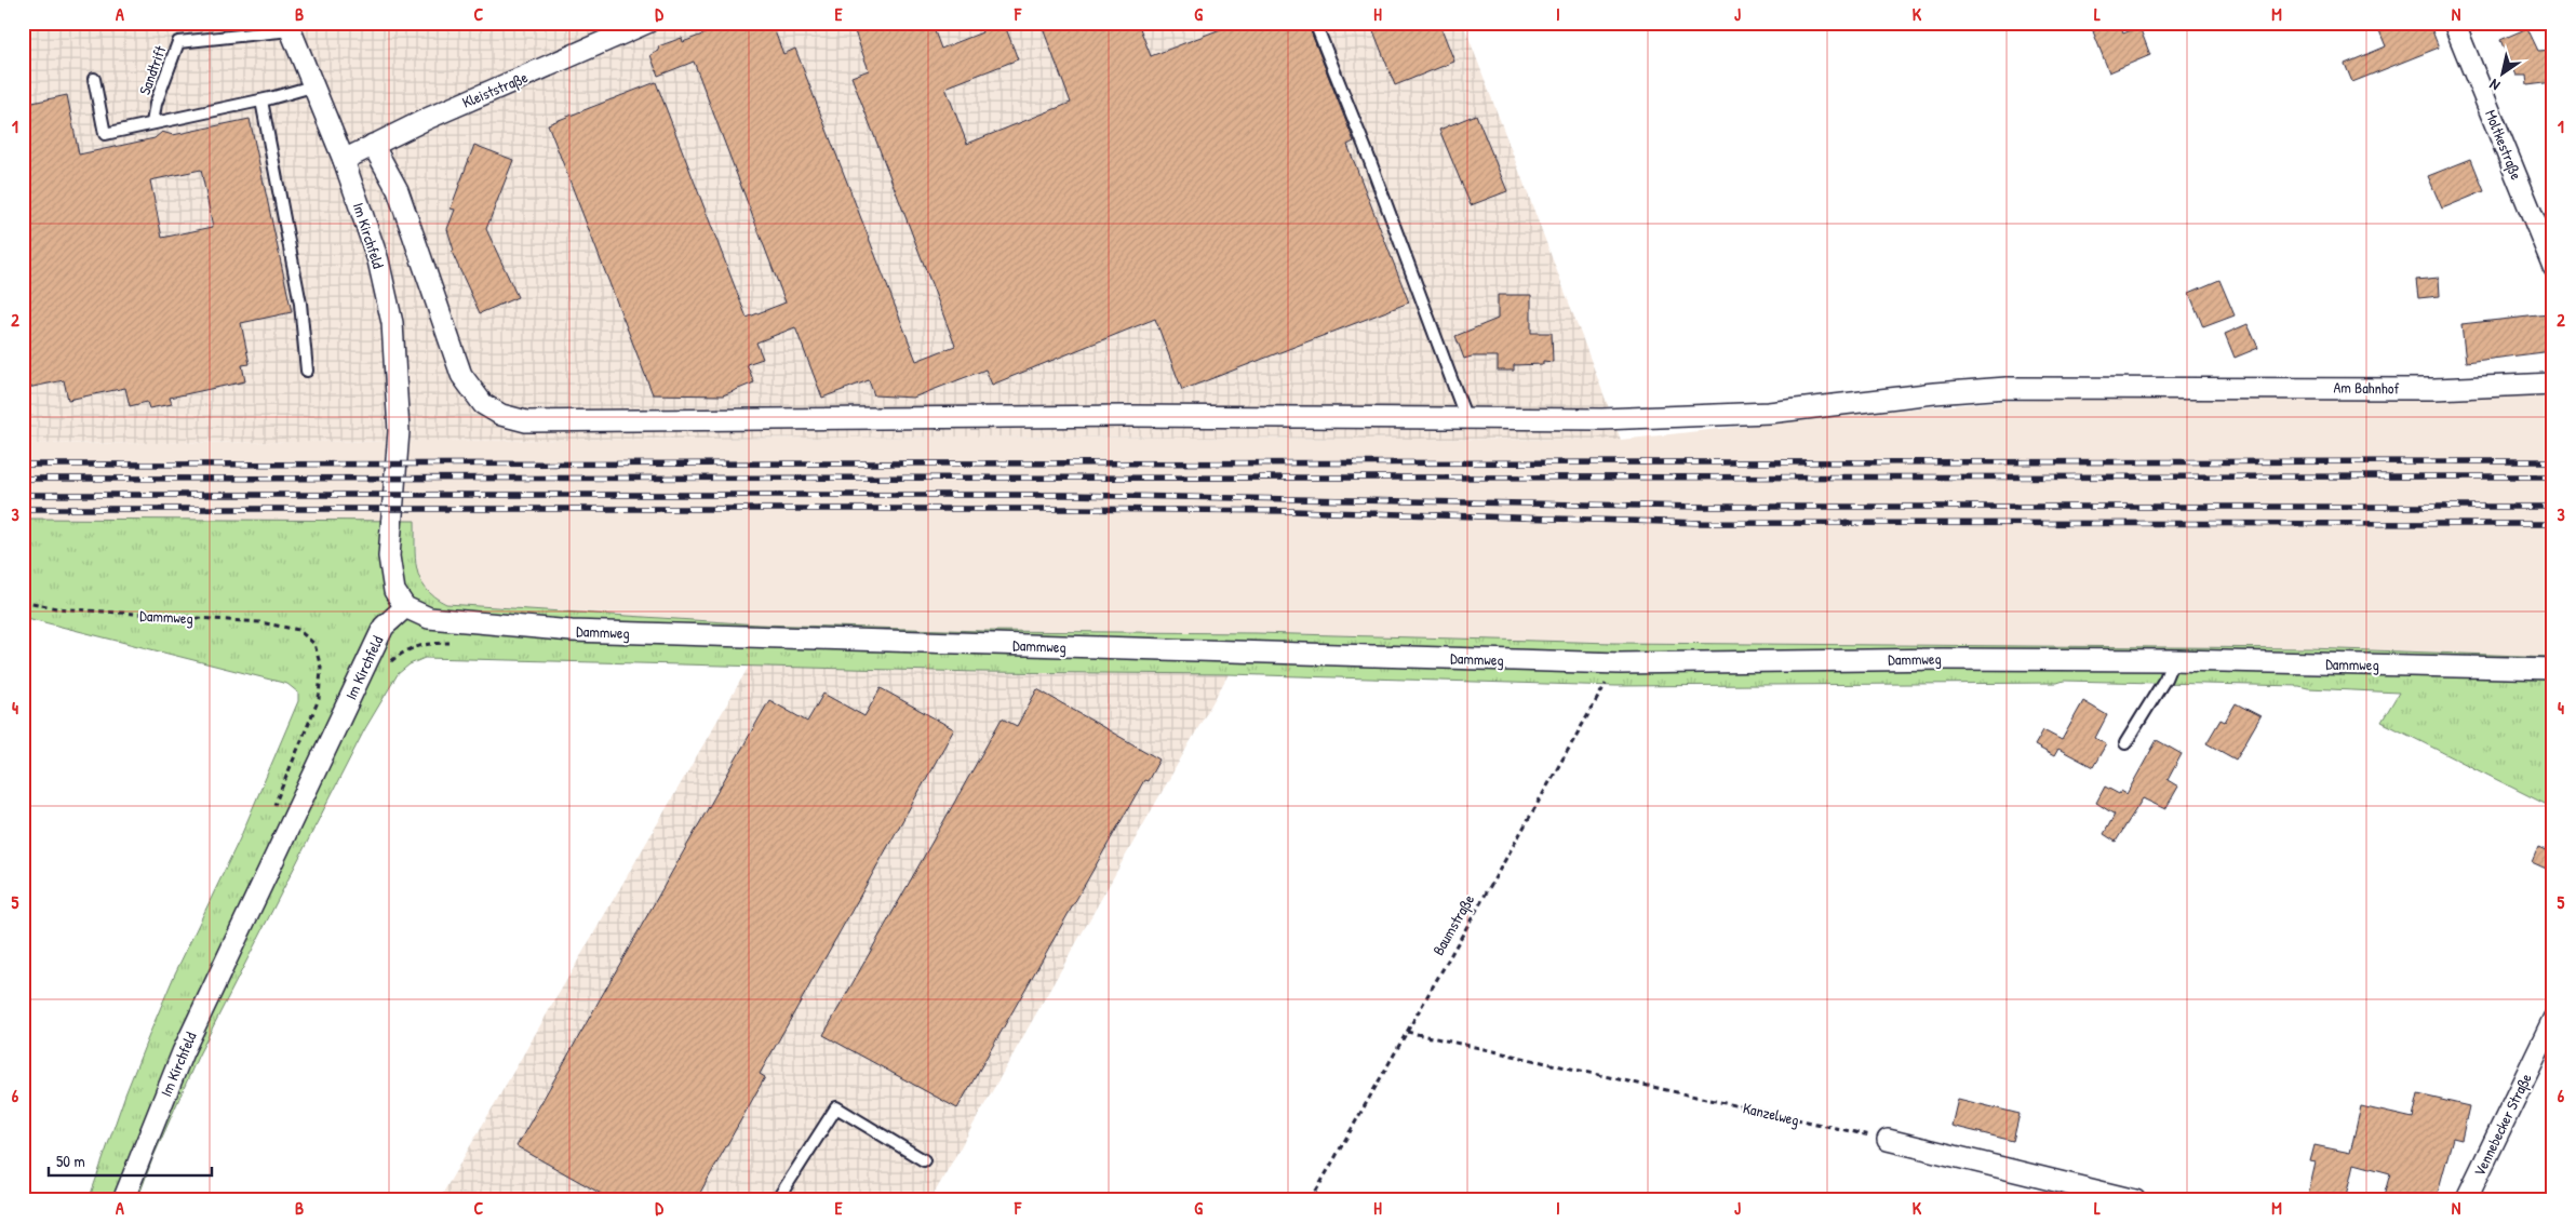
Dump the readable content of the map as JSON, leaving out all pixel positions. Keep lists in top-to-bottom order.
{
  "streets": {
    "street": [
      "Kleiststraße",
      "Moltkestraße",
      "Im Kirchfeld",
      "Am Bahnhof",
      "Dammweg",
      "Vennebecker Straße"
    ],
    "lane": ["Sandtrift"],
    "path": ["Baumstraße", "Kanzelweg"]
  },
  "crossings": [
    ["Sandtrift", "Im Kirchfeld"],
    ["Kleiststraße", "Im Kirchfeld"],
    ["Kleiststraße", "Am Bahnhof"],
    ["Im Kirchfeld", "Dammweg"],
    ["Dammweg", "Baumstraße"],
    ["Baumstraße", "Kanzelweg"]
  ],
  "scale_bar": "50 m",
  "north": "bottom left",
  "grid": {
    "columns": [
      "A",
      "B",
      "C",
      "D",
      "E",
      "F",
      "G",
      "H",
      "I",
      "J",
      "K",
      "L",
      "M",
      "N"
    ],
    "rows": [
      "1",
      "2",
      "3",
      "4",
      "5",
      "6"
    ]
  }
}
